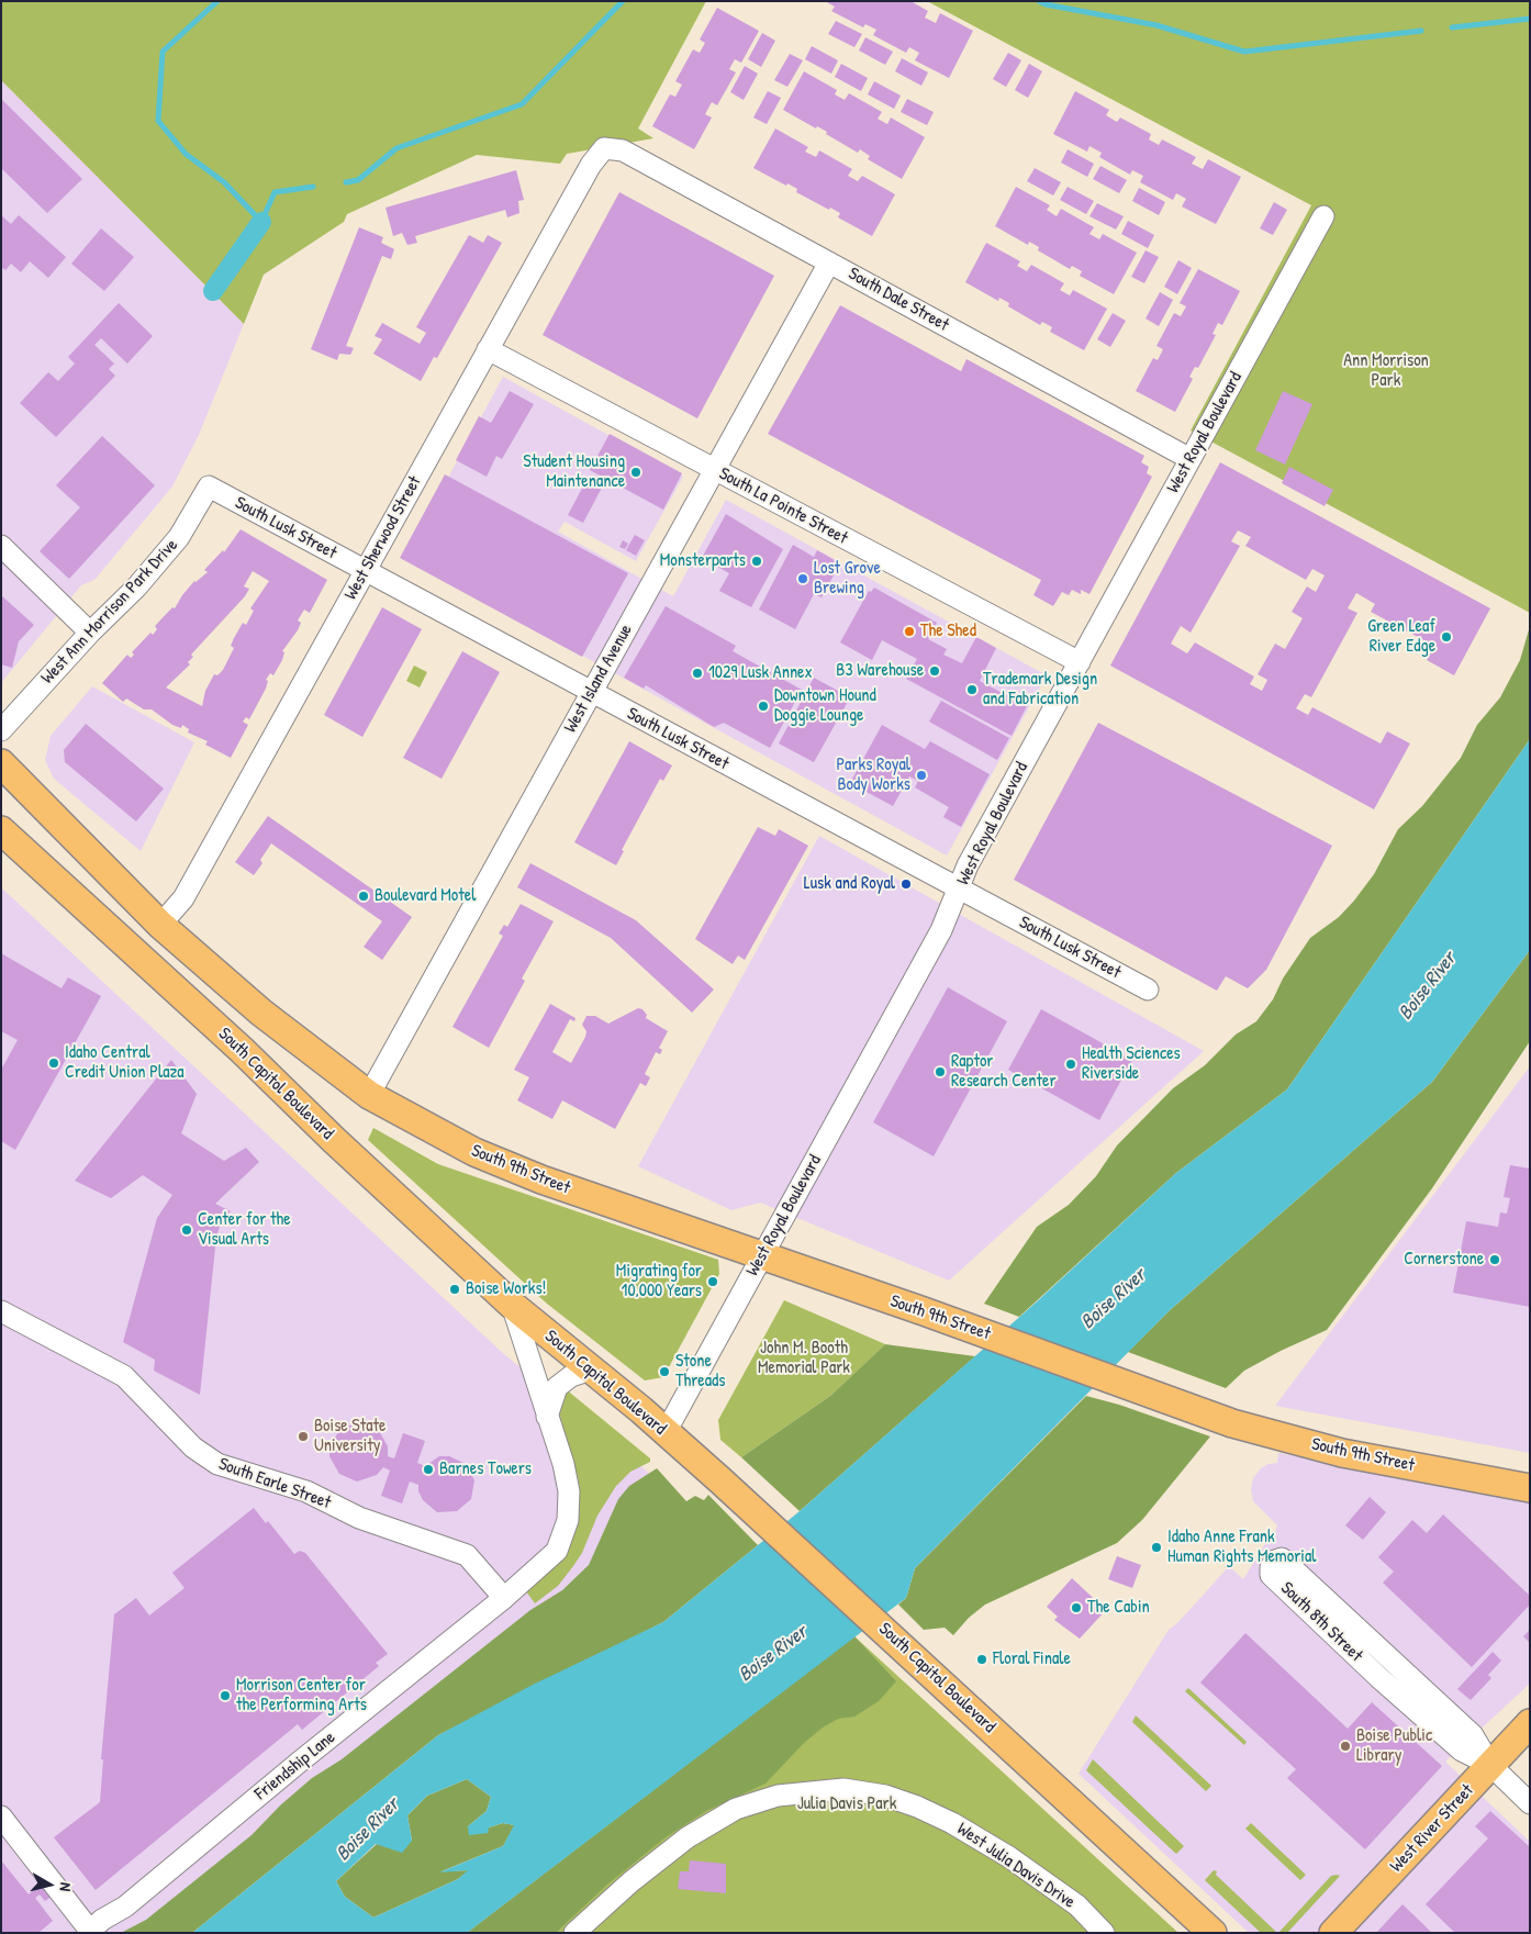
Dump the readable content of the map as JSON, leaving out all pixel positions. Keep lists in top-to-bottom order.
{
  "streets": {
    "main road": ["South Capitol Boulevard", "South 9th Street", "West River Street"],
    "street": [
      "South Dale Street",
      "West Royal Boulevard",
      "South La Pointe Street",
      "South Lusk Street",
      "West Sherwood Street",
      "West Ann Morrison Park Drive",
      "West Island Avenue",
      "South Earle Street",
      "South 8th Street",
      "Friendship Lane",
      "West Julia Davis Drive"
    ]
  },
  "crossings": [
    ["South Dale Street", "West Royal Boulevard"],
    ["South Dale Street", "West Sherwood Street"],
    ["South Dale Street", "West Island Avenue"],
    ["West Royal Boulevard", "South La Pointe Street"],
    ["West Royal Boulevard", "South Lusk Street"],
    ["West Royal Boulevard", "South Capitol Boulevard"],
    ["West Royal Boulevard", "South 9th Street"],
    ["South La Pointe Street", "West Sherwood Street"],
    ["South La Pointe Street", "West Island Avenue"],
    ["South Lusk Street", "West Sherwood Street"],
    ["South Lusk Street", "West Ann Morrison Park Drive"],
    ["South Lusk Street", "West Island Avenue"],
    ["West Island Avenue", "South 9th Street"],
    ["South Capitol Boulevard", "Friendship Lane"],
    ["South Earle Street", "Friendship Lane"],
    ["South 8th Street", "West River Street"]
  ],
  "water": ["Boise River"],
  "parks": ["Ann Morrison Park", "John M. Booth Memorial Park", "Julia Davis Park"],
  "places": [
    "Student Housing Maintenance",
    "Monsterparts",
    "Lost Grove Brewing",
    "The Shed",
    "Green Leaf River Edge",
    "B3 Warehouse",
    "1029 Lusk Annex",
    "Trademark Design and Fabrication",
    "Downtown Hound Doggie Lounge",
    "Parks Royal Body Works",
    "Lusk and Royal",
    "Boulevard Motel",
    "Idaho Central Credit Union Plaza",
    "Health Sciences Riverside",
    "Raptor Research Center",
    "Center for the Visual Arts",
    "Cornerstone",
    "Migrating for 10,000 Years",
    "Boise Works!",
    "Stone Threads",
    "Boise State University",
    "Barnes Towers",
    "Idaho Anne Frank Human Rights Memorial",
    "The Cabin",
    "Floral Finale",
    "Morrison Center for the Performing Arts",
    "Boise Public Library"
  ],
  "north": "right"
}
